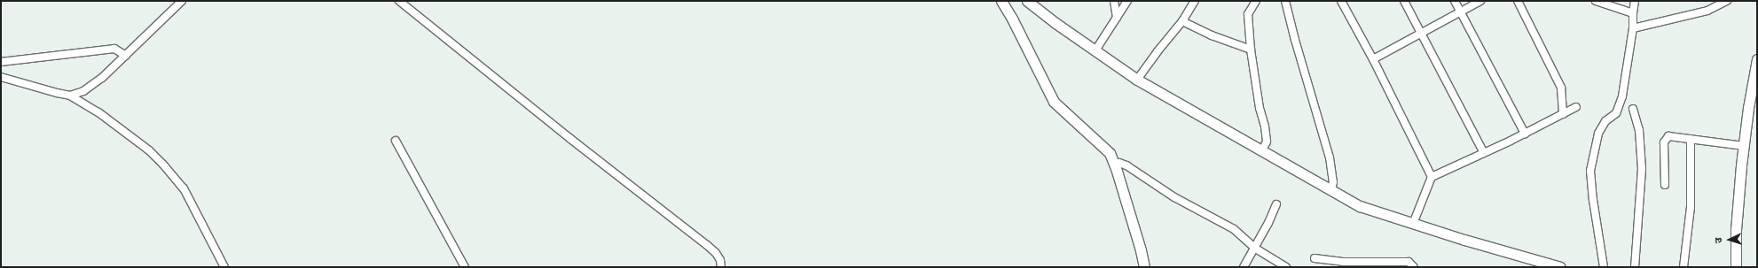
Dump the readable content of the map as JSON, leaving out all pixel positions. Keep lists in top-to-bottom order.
{
  "north": "left"
}
